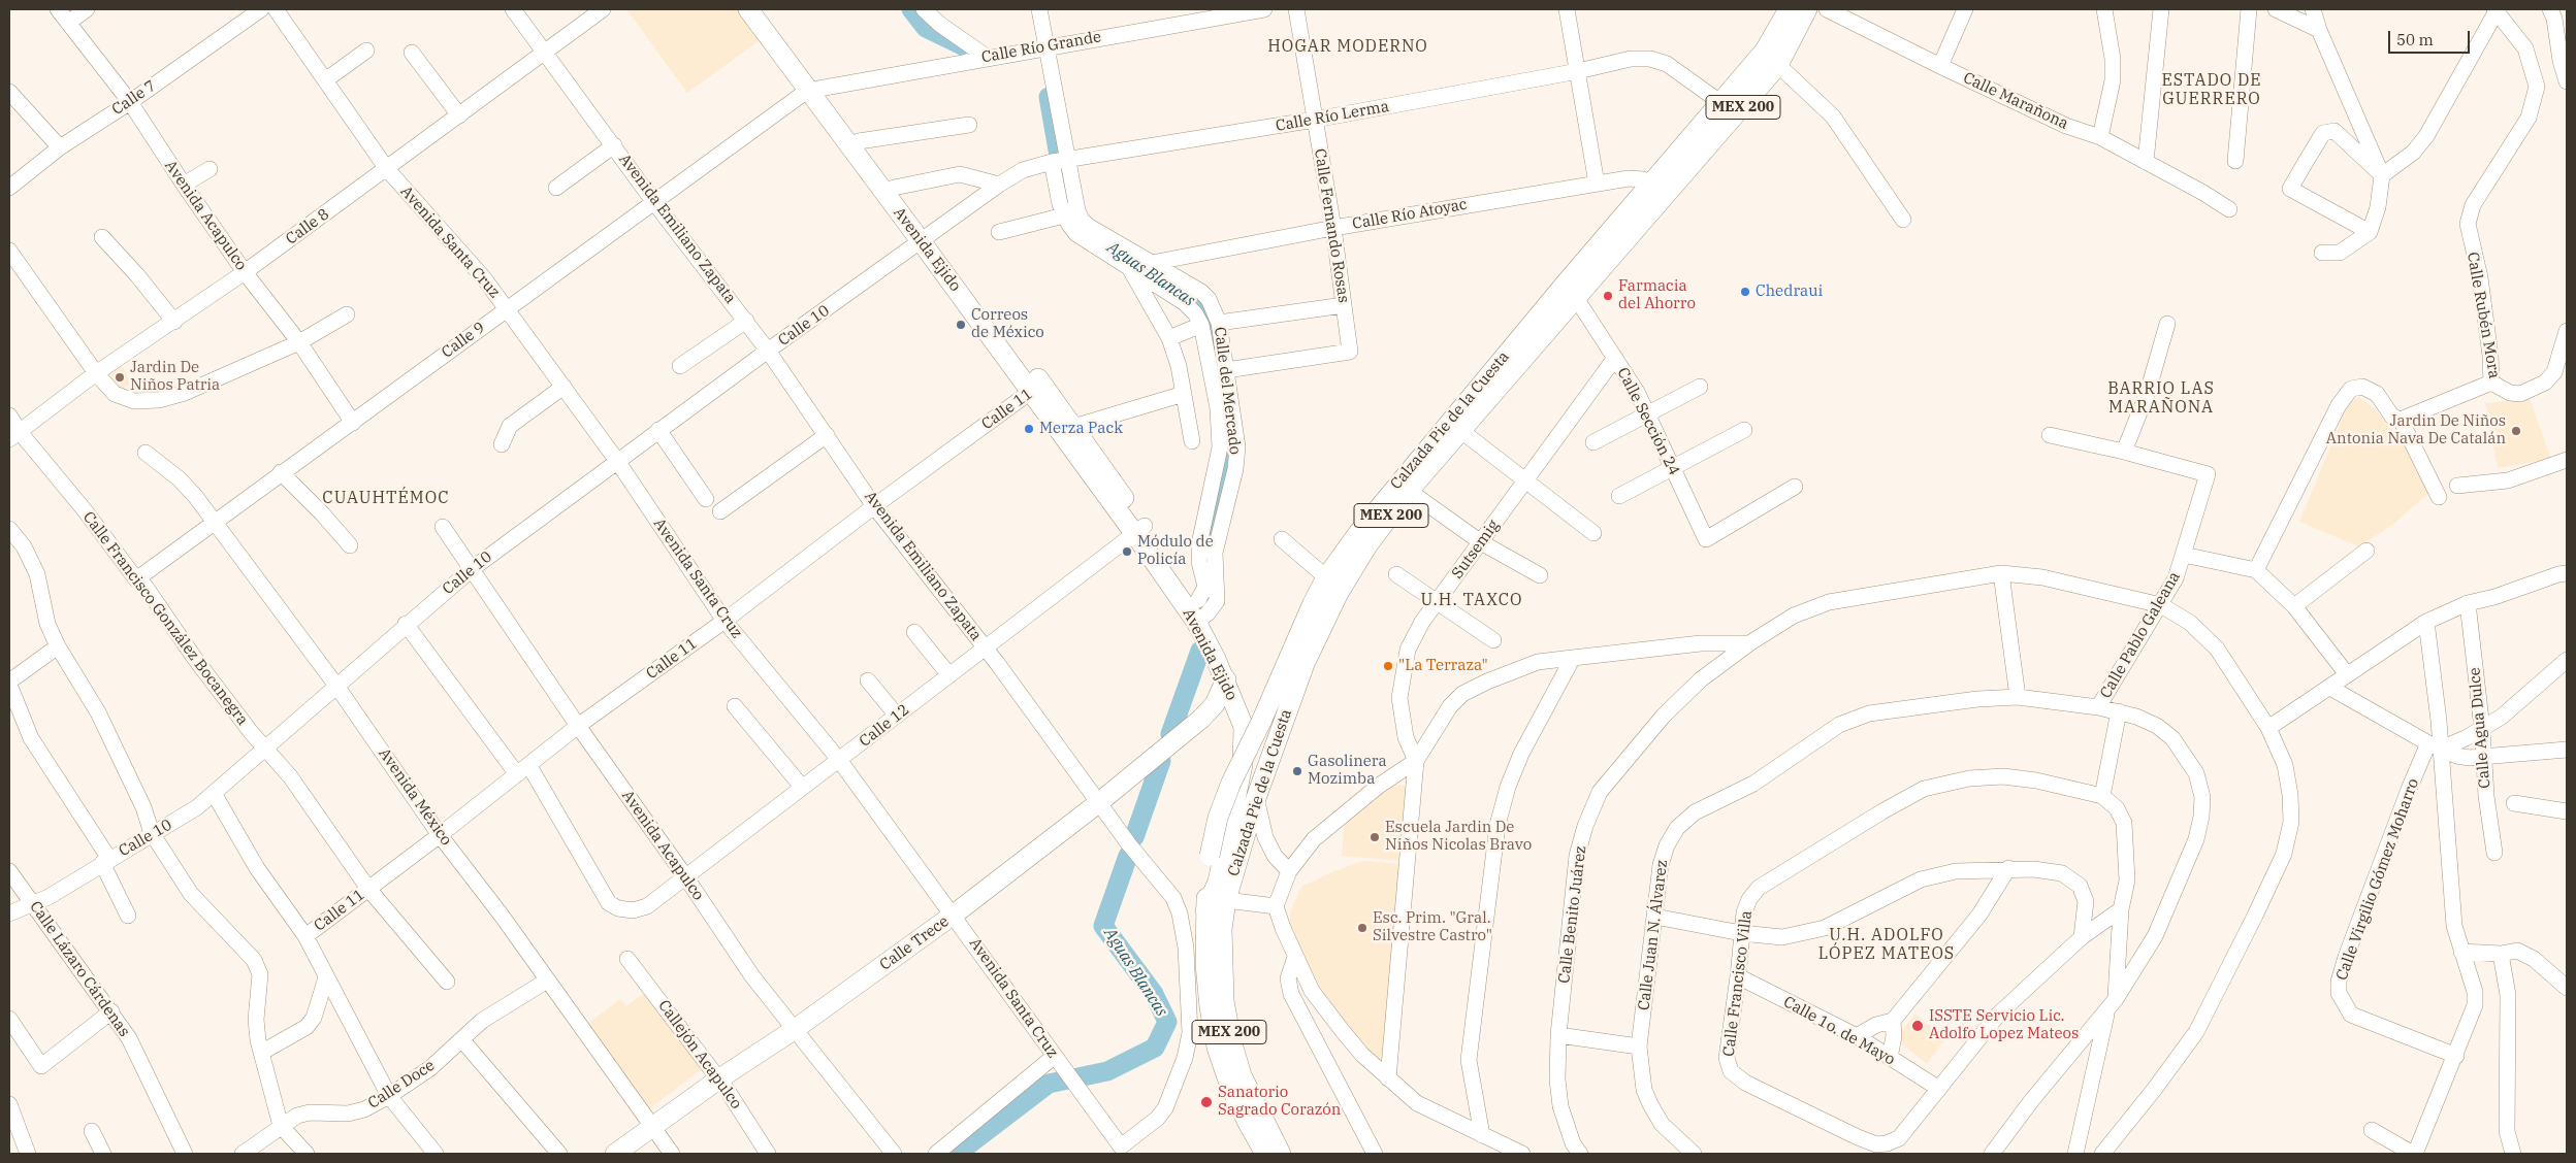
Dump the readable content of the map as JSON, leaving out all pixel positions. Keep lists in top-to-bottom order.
{
  "streets": {
    "main road": [
      "MEX 200",
      "Avenida Ejido",
      "Calzada Pie de la Cuesta",
      "Calle Trece"
    ],
    "street": [
      "Calle Río Grande",
      "Calle 7",
      "Calle Marañona",
      "Calle Río Lerma",
      "Calle Río Atoyac",
      "Avenida Acapulco",
      "Calle Fernando Rosas",
      "Calle 8",
      "Avenida Emiliano Zapata",
      "Avenida Santa Cruz",
      "Calle Rubén Mora",
      "Calle 10",
      "Calle 9",
      "Calle del Mercado",
      "Calle 11",
      "Calle Sección 24",
      "Sutsemig",
      "Calle Francisco González Bocanegra",
      "Calle Pablo Galeana",
      "Calle 12",
      "Calle Agua Dulce",
      "Avenida México",
      "Calle Virgilio Gómez Moharro",
      "Calle Benito Juárez",
      "Calle Juan N. Álvarez",
      "Calle Lázaro Cárdenas",
      "Calle Francisco Villa",
      "Calle 1o. de Mayo",
      "Callejón Acapulco",
      "Calle Doce"
    ]
  },
  "crossings": [
    ["Calle Río Grande", "Avenida Ejido"],
    ["Calle Río Grande", "Calle 9"],
    ["Calle Río Grande", "Calle del Mercado"],
    ["Calle 7", "Avenida Acapulco"],
    ["Calle Río Lerma", "Calle Fernando Rosas"],
    ["Calle Río Lerma", "Avenida Ejido"],
    ["Calle Río Lerma", "Calle 10"],
    ["Calle Río Lerma", "Calle del Mercado"],
    ["Calle Río Lerma", "Calzada Pie de la Cuesta"],
    ["Calle Río Atoyac", "Calle Fernando Rosas"],
    ["Calle Río Atoyac", "Calle del Mercado"],
    ["Calle Río Atoyac", "Calzada Pie de la Cuesta"],
    ["Avenida Acapulco", "Calle 8"],
    ["Avenida Acapulco", "Calle 10"],
    ["Avenida Acapulco", "Calle 9"],
    ["Avenida Acapulco", "Calle 11"],
    ["Avenida Acapulco", "Calle 12"],
    ["Avenida Acapulco", "Calle Trece"],
    ["Calle Fernando Rosas", "Calle del Mercado"],
    ["Calle 8", "Avenida Emiliano Zapata"],
    ["Calle 8", "Avenida Santa Cruz"],
    ["Calle 8", "Calle Francisco González Bocanegra"],
    ["Avenida Emiliano Zapata", "Avenida Santa Cruz"],
    ["Avenida Emiliano Zapata", "Calle 10"],
    ["Avenida Emiliano Zapata", "Calle 9"],
    ["Avenida Emiliano Zapata", "Calle 11"],
    ["Avenida Emiliano Zapata", "Calle 12"],
    ["Avenida Emiliano Zapata", "Calle Trece"],
    ["Avenida Santa Cruz", "Calle 10"],
    ["Avenida Santa Cruz", "Calle 9"],
    ["Avenida Santa Cruz", "Calle 11"],
    ["Avenida Santa Cruz", "Calle 12"],
    ["Avenida Santa Cruz", "Calle Trece"],
    ["Avenida Ejido", "Calle 10"],
    ["Avenida Ejido", "Calle 9"],
    ["Avenida Ejido", "Calle del Mercado"],
    ["Avenida Ejido", "Calle 11"],
    ["Avenida Ejido", "Calzada Pie de la Cuesta"],
    ["Avenida Ejido", "Calle 12"],
    ["Avenida Ejido", "Calle Trece"],
    ["Calle 10", "Calle Francisco González Bocanegra"],
    ["Calle 10", "Avenida México"],
    ["Calle 10", "Calle Lázaro Cárdenas"],
    ["Calle 9", "Calle Francisco González Bocanegra"],
    ["Calle 9", "Avenida México"],
    ["Calle 11", "Calle Francisco González Bocanegra"],
    ["Calle 11", "Calle 12"],
    ["Calle 11", "Avenida México"],
    ["Calzada Pie de la Cuesta", "Calle Sección 24"],
    ["Calle Sección 24", "Sutsemig"],
    ["Calle Pablo Galeana", "Calle Benito Juárez"],
    ["Calle Pablo Galeana", "Calle Juan N. Álvarez"],
    ["Calle Pablo Galeana", "Calle Francisco Villa"],
    ["Avenida México", "Calle Trece"],
    ["Avenida México", "Calle Doce"],
    ["Calle Trece", "Callejón Acapulco"],
    ["Calle Francisco Villa", "Calle 1o. de Mayo"]
  ],
  "districts": [
    "HOGAR MODERNO",
    "ESTADO DE GUERRERO",
    "BARRIO LAS MARAÑONA",
    "CUAUHTÉMOC",
    "U.H. TAXCO",
    "U.H. ADOLFO LÓPEZ MATEOS"
  ],
  "water": ["Aguas Blancas"],
  "places": [
    "Chedraui",
    "Farmacia del Ahorro",
    "Correos de México",
    "Jardin De Niños Patria",
    "Merza Pack",
    "Jardin De Niños Antonia Nava De Catalán",
    "Módulo de Policía",
    "\"La Terraza\"",
    "Gasolinera Mozimba",
    "Escuela Jardin De Niños Nicolas Bravo",
    "Esc. Prim. \"Gral. Silvestre Castro\"",
    "ISSTE Servicio Lic. Adolfo Lopez Mateos",
    "Sanatorio Sagrado Corazón"
  ],
  "scale_bar": "50 m"
}
